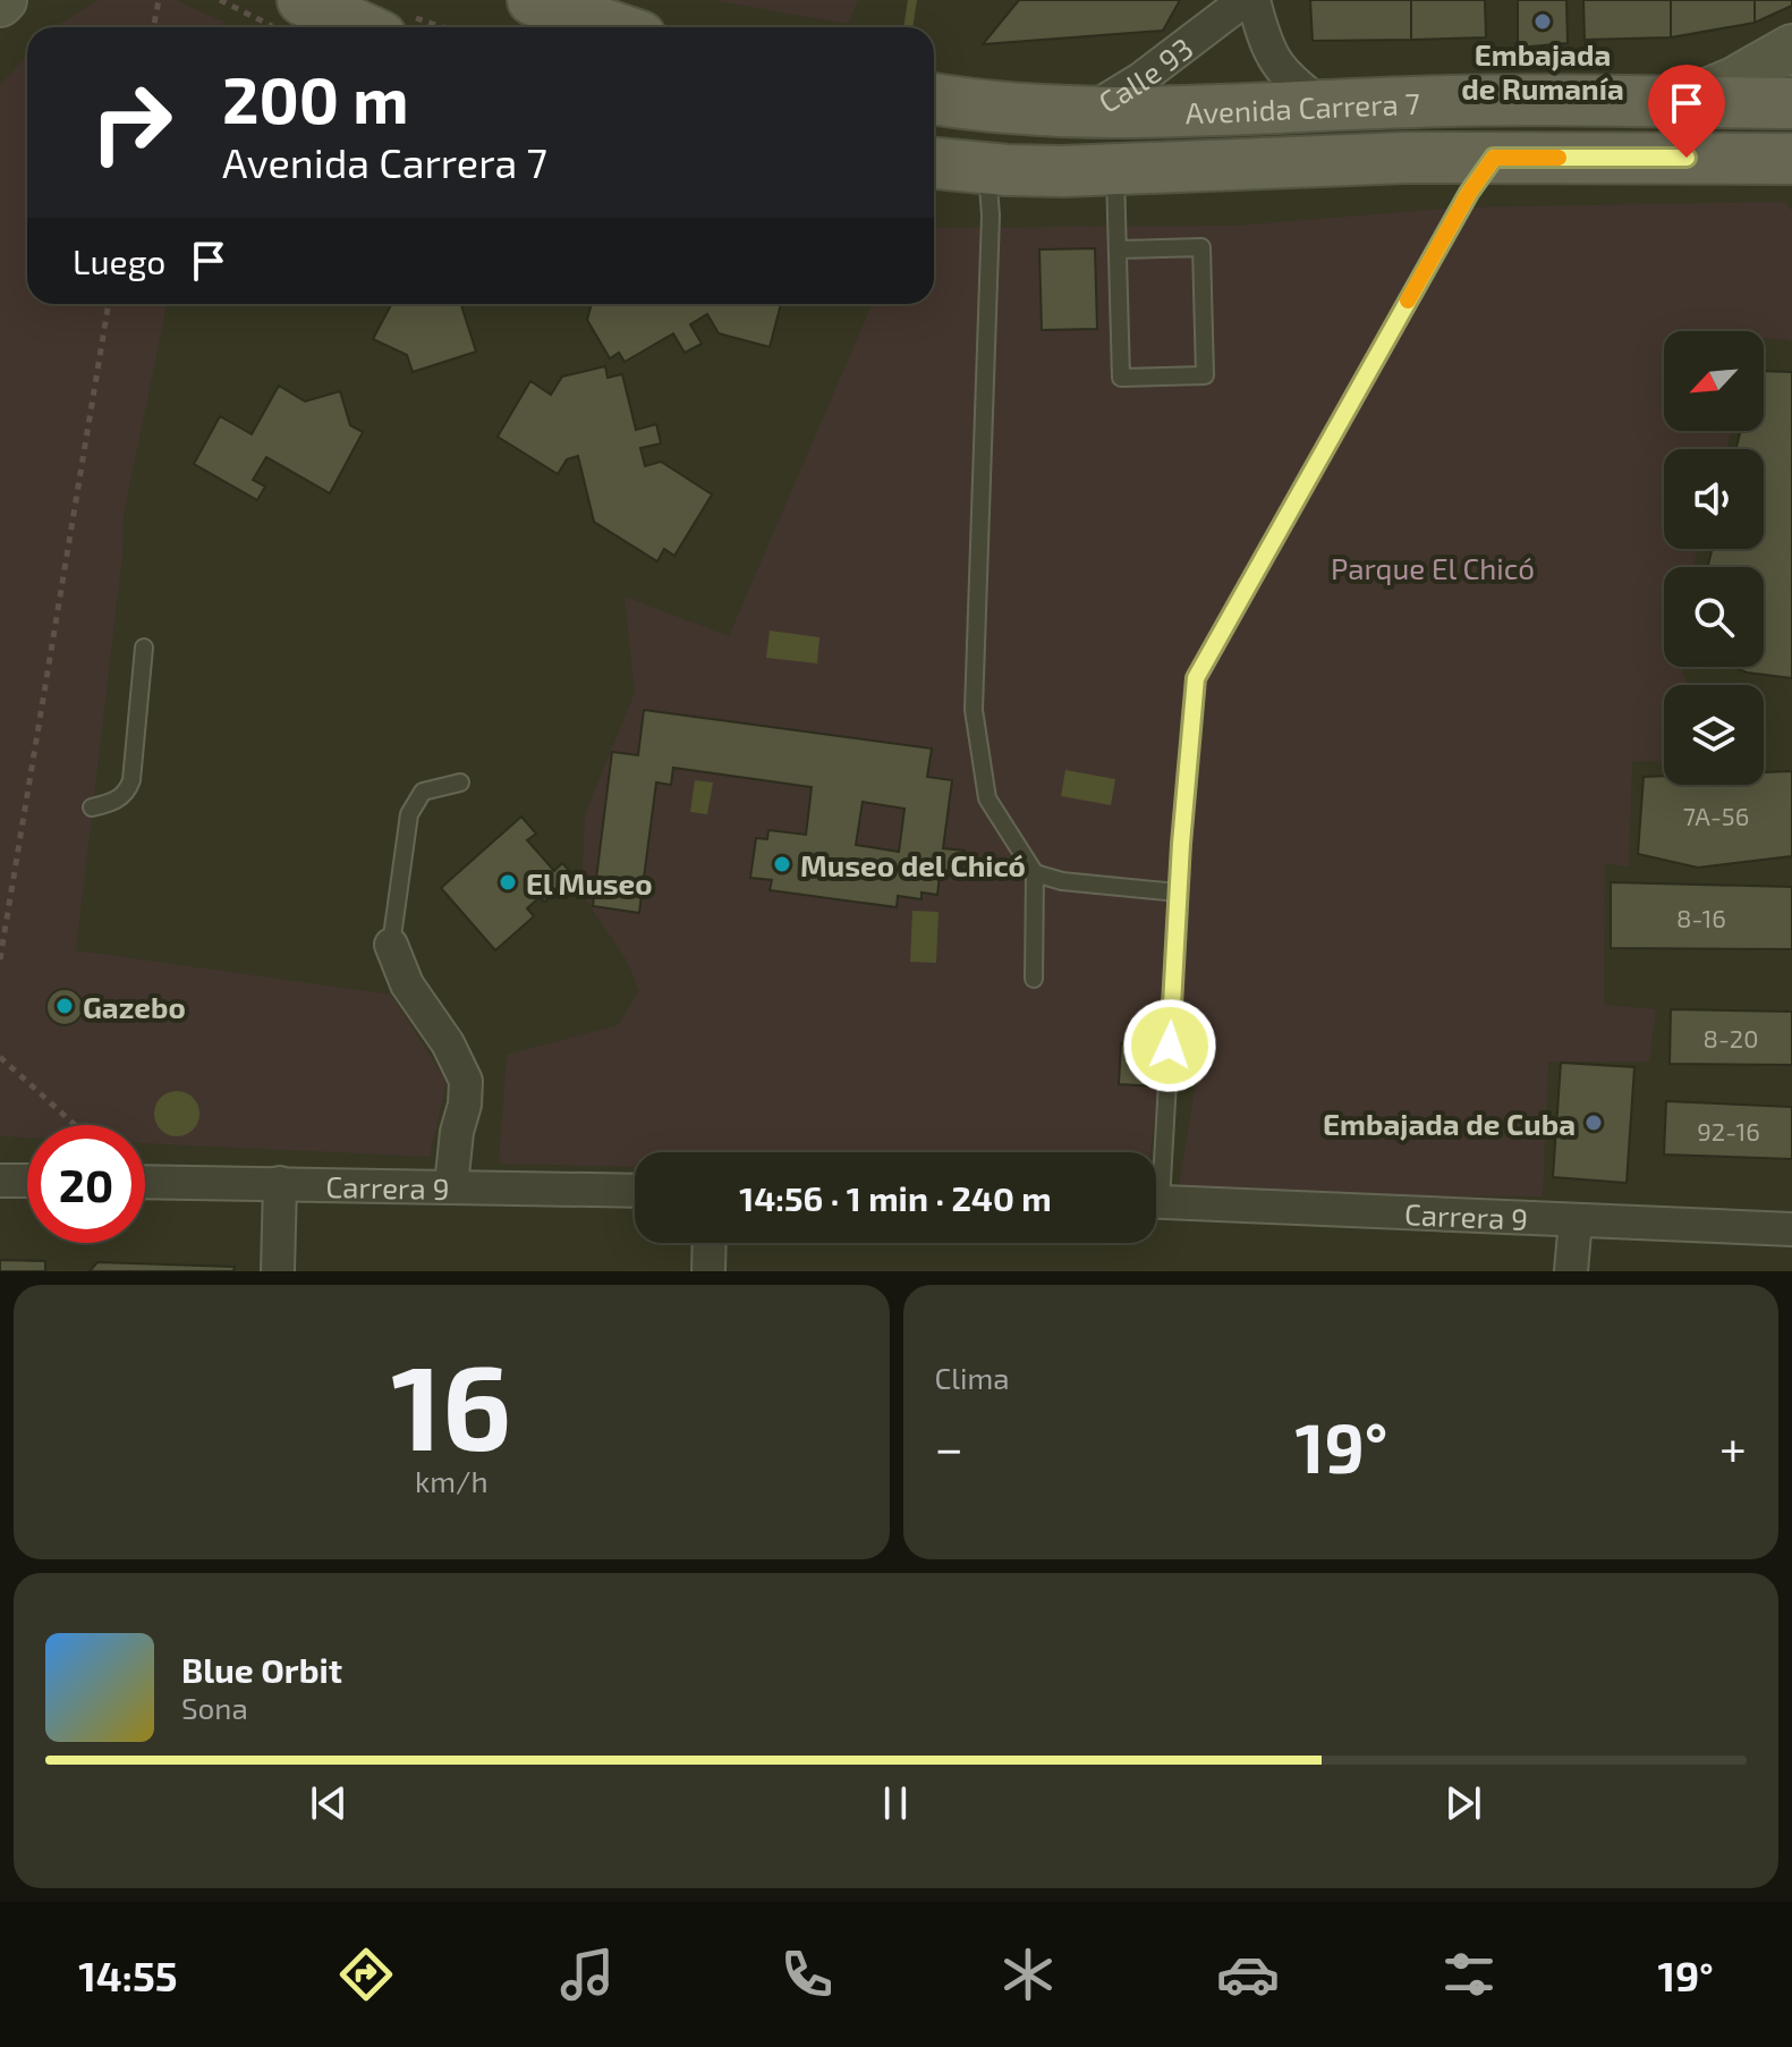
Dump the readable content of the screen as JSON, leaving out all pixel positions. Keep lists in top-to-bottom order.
{
  "streets": {
    "main road": ["Avenida Carrera 7"],
    "street": ["Calle 93", "Carrera 9"]
  },
  "crossings": [
    ["Calle 93", "Avenida Carrera 7"]
  ],
  "parks": ["Parque El Chicó"],
  "places": [
    "Embajada de Rumanía",
    "Museo del Chicó",
    "El Museo",
    "Gazebo",
    "Embajada de Cuba"
  ],
  "house_numbers": [
    "7A-56",
    "8-16",
    "8-20",
    "92-16"
  ],
  "north": "bottom left",
  "page": {
    "turn": ["200 m", "Avenida Carrera 7"],
    "then": "Luego",
    "limit": "20",
    "trip": "14:56 · 1 min · 240 m",
    "tile": [
      ["16", "km/h"],
      "Clima"
    ],
    "heat": ["−", "19°", "+"],
    "song": ["Blue Orbit", "Sona"],
    "tabs": ["14:55", "19°"]
  }
}
